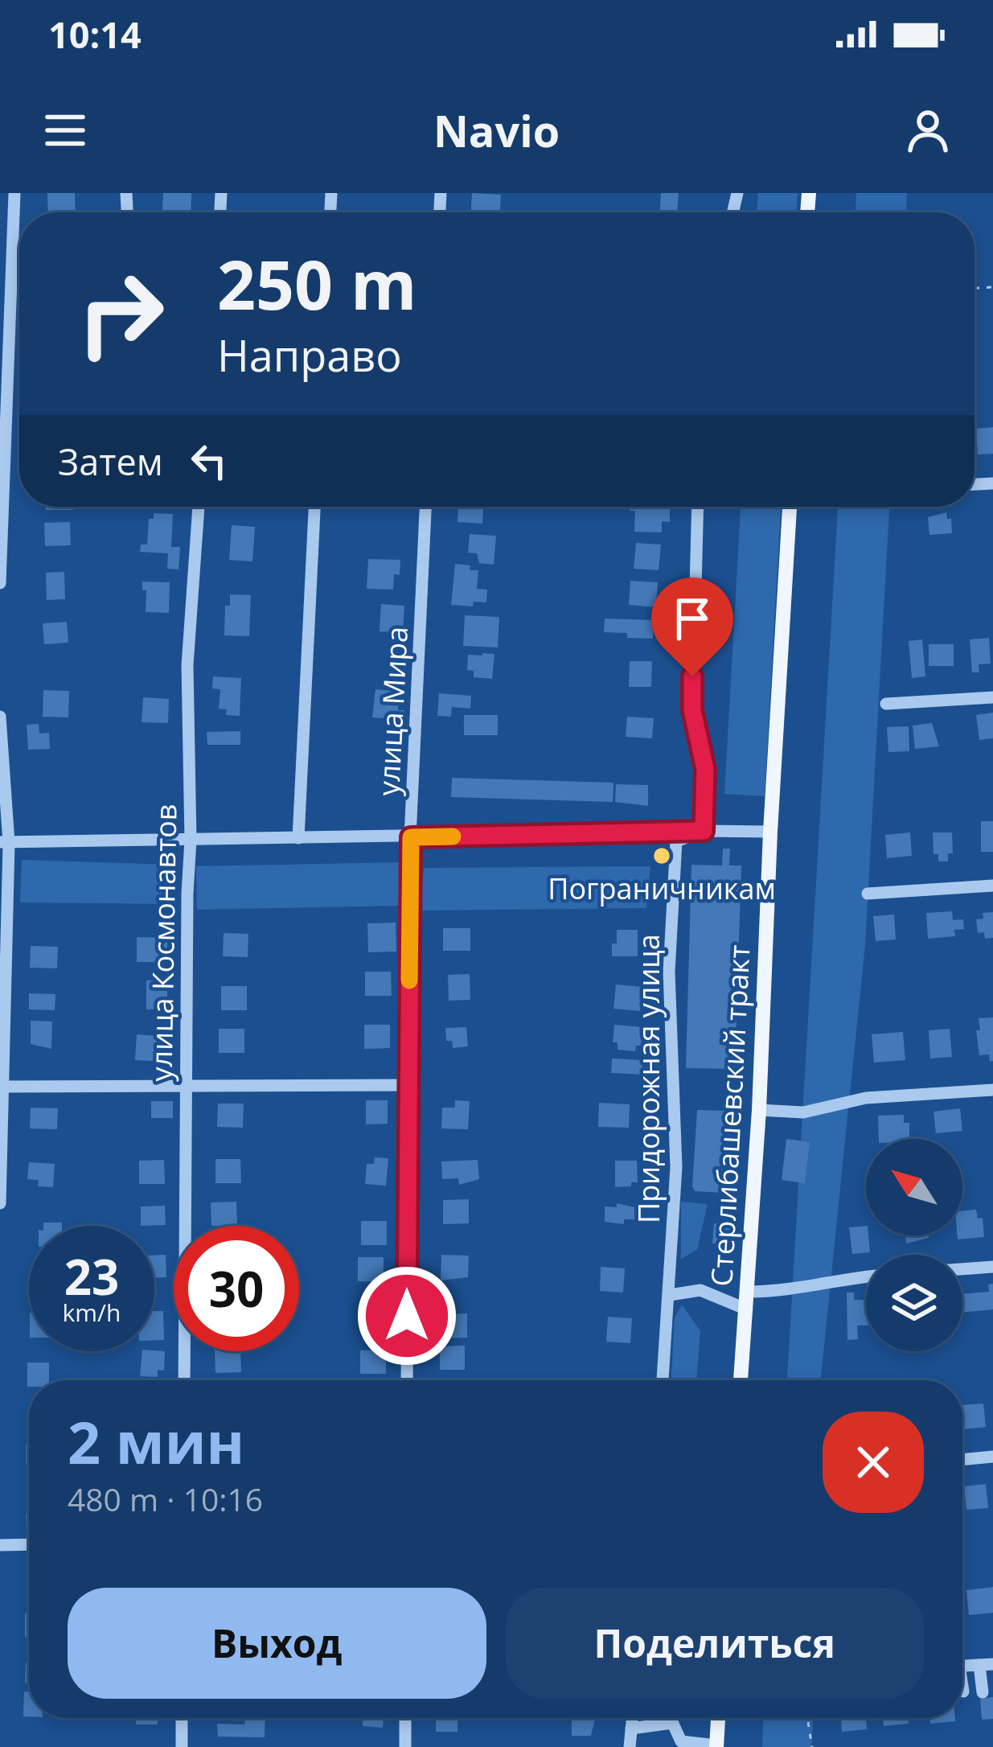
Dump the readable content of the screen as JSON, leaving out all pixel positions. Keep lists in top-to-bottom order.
{
  "streets": {
    "main road": ["Стерлибашевский тракт"],
    "street": ["улица Мира", "улица Космонавтов", "Придорожная улица"]
  },
  "places": ["Пограничникам"],
  "north": "top left",
  "page": {
    "status": "10:14",
    "header": "Navio",
    "turn": ["250 m", "Направо"],
    "then": "Затем",
    "speed": "23 km/h",
    "limit": "30",
    "heading": ["2 мин", "480 m · 10:16"],
    "buttons": ["Выход", "Поделиться"]
  }
}
